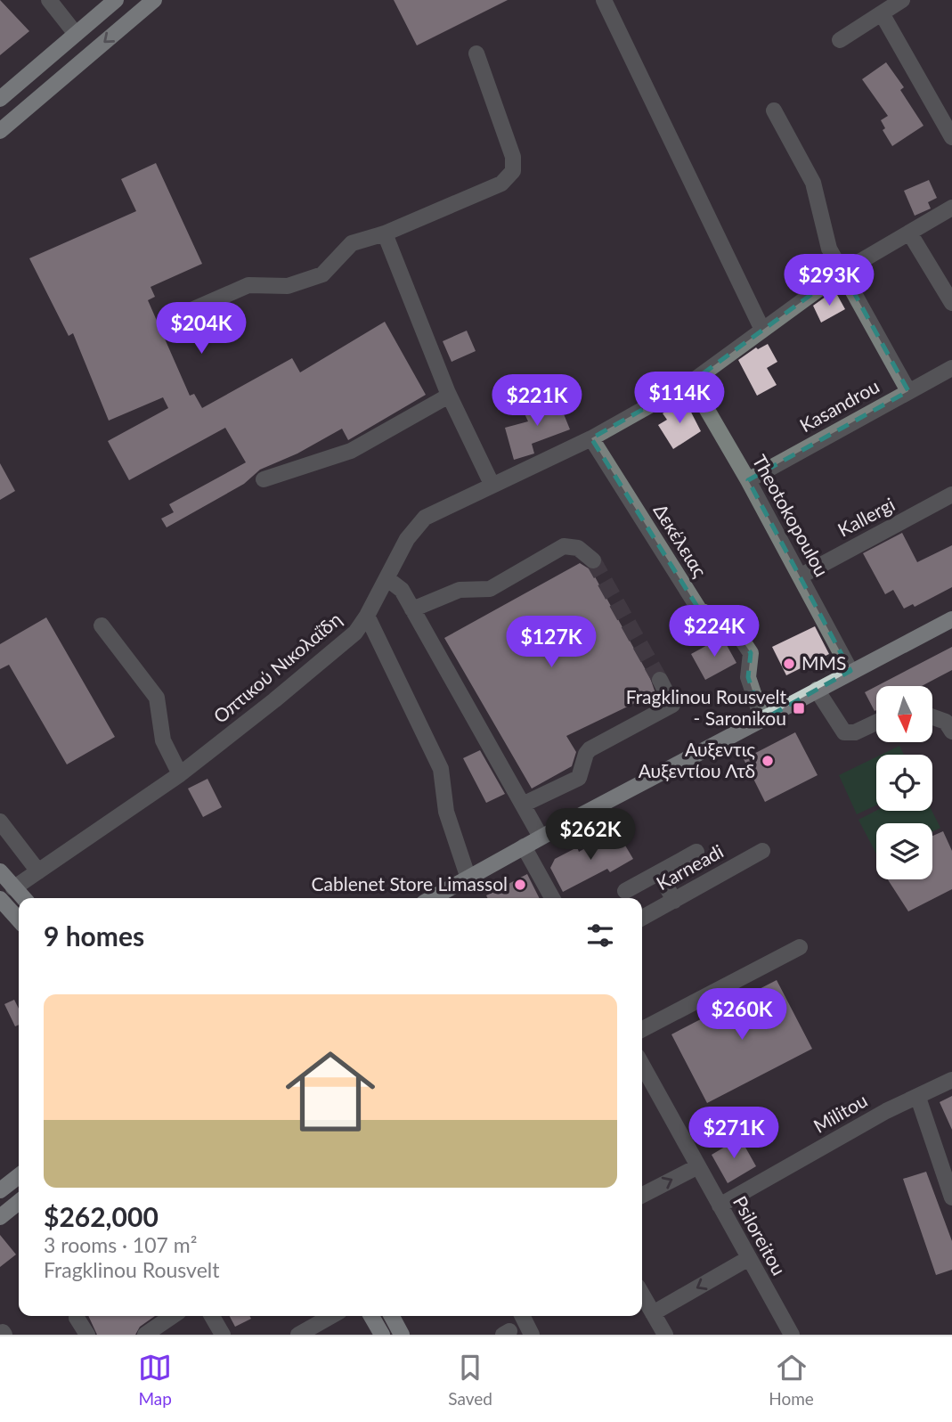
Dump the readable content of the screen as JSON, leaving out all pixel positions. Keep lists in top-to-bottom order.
{
  "streets": {
    "street": [
      "Kasandrou",
      "Theotokopoulou",
      "Kallergi",
      "Δεκέλειας",
      "Οπτικού Νικολαΐδη",
      "Karneadi",
      "Militou",
      "Psiloreitou"
    ]
  },
  "crossings": [
    ["Kasandrou", "Theotokopoulou"],
    ["Theotokopoulou", "Kallergi"],
    ["Theotokopoulou", "Οπτικού Νικολαΐδη"],
    ["Δεκέλειας", "Οπτικού Νικολαΐδη"],
    ["Militou", "Psiloreitou"]
  ],
  "places": {
    "other": ["MMS", "Αυξεντις Αυξεντίου Λτδ", "Cablenet Store Limassol"],
    "transit": ["Fragklinou Rousvelt - Saronikou"]
  },
  "north": "bottom",
  "page": {
    "price": [
      "$293K",
      "$204K",
      "$114K",
      "$221K",
      "$224K",
      "$127K",
      "$262K",
      "$260K",
      "$271K"
    ],
    "heading": "9 homes",
    "list": [
      {
        "name": "$262,000",
        "note": "3 rooms · 107 m² · Fragklinou Rousvelt"
      }
    ],
    "tabs": ["Map", "Saved", "Home"]
  }
}
